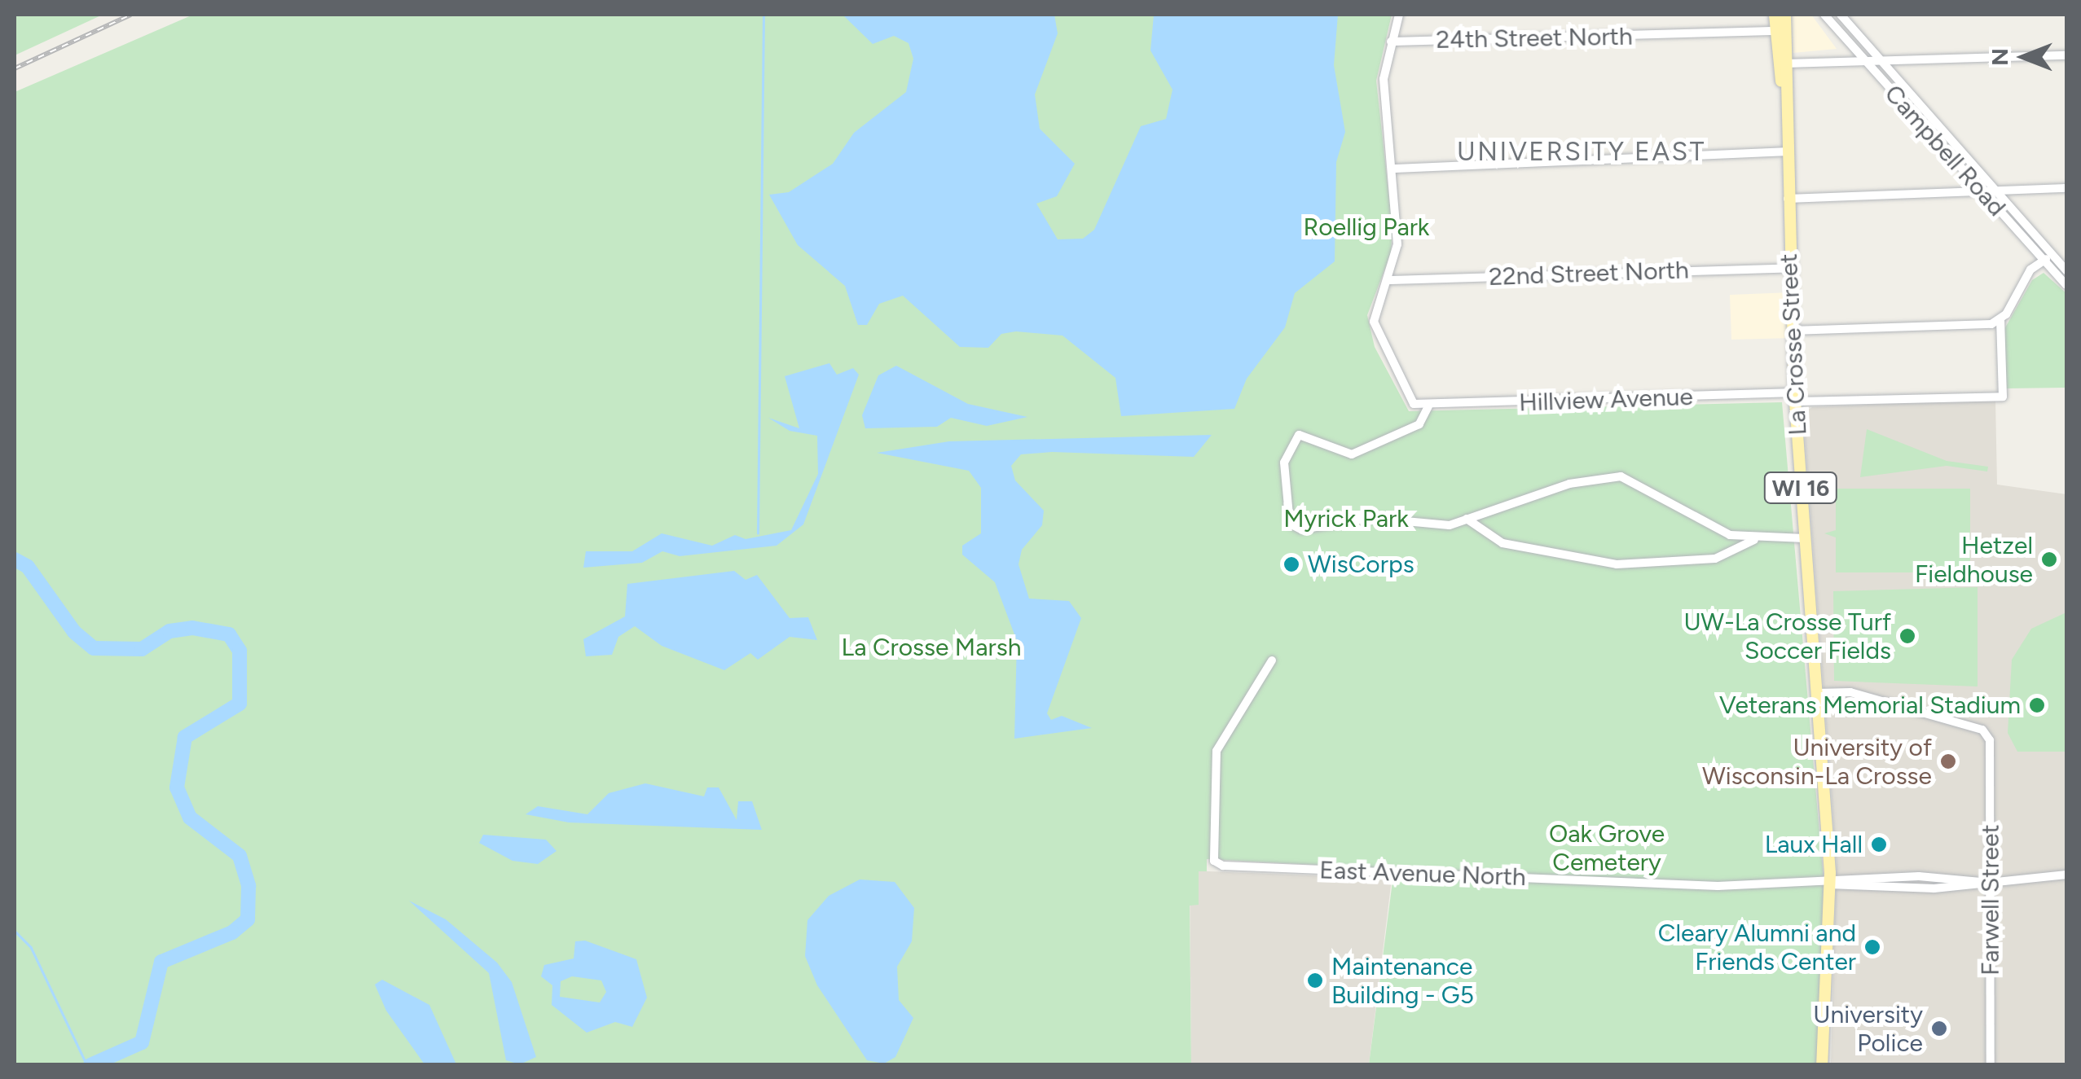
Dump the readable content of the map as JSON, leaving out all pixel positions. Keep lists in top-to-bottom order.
{
  "streets": {
    "main road": ["La Crosse Street", "WI 16"],
    "street": [
      "24th Street North",
      "Campbell Road",
      "22nd Street North",
      "Hillview Avenue",
      "East Avenue North",
      "Farwell Street"
    ]
  },
  "crossings": [
    ["22nd Street North", "La Crosse Street"],
    ["22nd Street North", "Hillview Avenue"],
    ["La Crosse Street", "Hillview Avenue"],
    ["La Crosse Street", "East Avenue North"],
    ["La Crosse Street", "Farwell Street"],
    ["East Avenue North", "Farwell Street"]
  ],
  "districts": ["UNIVERSITY EAST"],
  "parks": [
    "Roellig Park",
    "Myrick Park",
    "La Crosse Marsh",
    "Oak Grove Cemetery"
  ],
  "places": [
    "Hetzel Fieldhouse",
    "WisCorps",
    "UW-La Crosse Turf Soccer Fields",
    "Veterans Memorial Stadium",
    "University of Wisconsin-La Crosse",
    "Laux Hall",
    "Cleary Alumni and Friends Center",
    "Maintenance Building - G5",
    "University Police"
  ],
  "north": "left"
}
